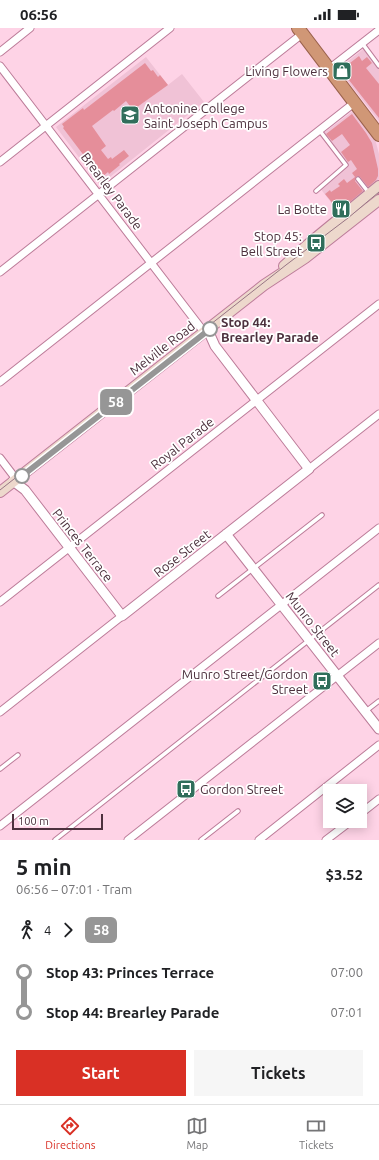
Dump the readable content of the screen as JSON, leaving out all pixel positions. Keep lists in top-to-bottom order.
{
  "streets": {
    "main road": ["Melville Road"],
    "street": [
      "Brearley Parade",
      "Royal Parade",
      "Princes Terrace",
      "Rose Street",
      "Munro Street"
    ]
  },
  "crossings": [
    ["Brearley Parade", "Melville Road"],
    ["Brearley Parade", "Royal Parade"],
    ["Brearley Parade", "Rose Street"],
    ["Melville Road", "Princes Terrace"],
    ["Royal Parade", "Princes Terrace"],
    ["Princes Terrace", "Rose Street"],
    ["Rose Street", "Munro Street"]
  ],
  "places": {
    "shop": ["Living Flowers"],
    "school or university": ["Antonine College Saint Joseph Campus"],
    "restaurant": ["La Botte"],
    "bus stop": ["Stop 45: Bell Street", "Munro Street/Gordon Street", "Gordon Street"],
    "other": ["Stop 44: Brearley Parade"]
  },
  "lines": ["tram line 58"],
  "scale_bar": "100 m",
  "page": {
    "status": "06:56",
    "on_map": "58",
    "scale": "100 m",
    "heading": ["5 min", "06:56 – 07:01 · Tram", "$3.52"],
    "legs": ["4", "58"],
    "list": [
      {
        "name": "Stop 43: Princes Terrace",
        "value": "07:00"
      },
      {
        "name": "Stop 44: Brearley Parade",
        "value": "07:01"
      }
    ],
    "buttons": ["Start", "Tickets"],
    "tabs": ["Directions", "Map", "Tickets"]
  }
}
